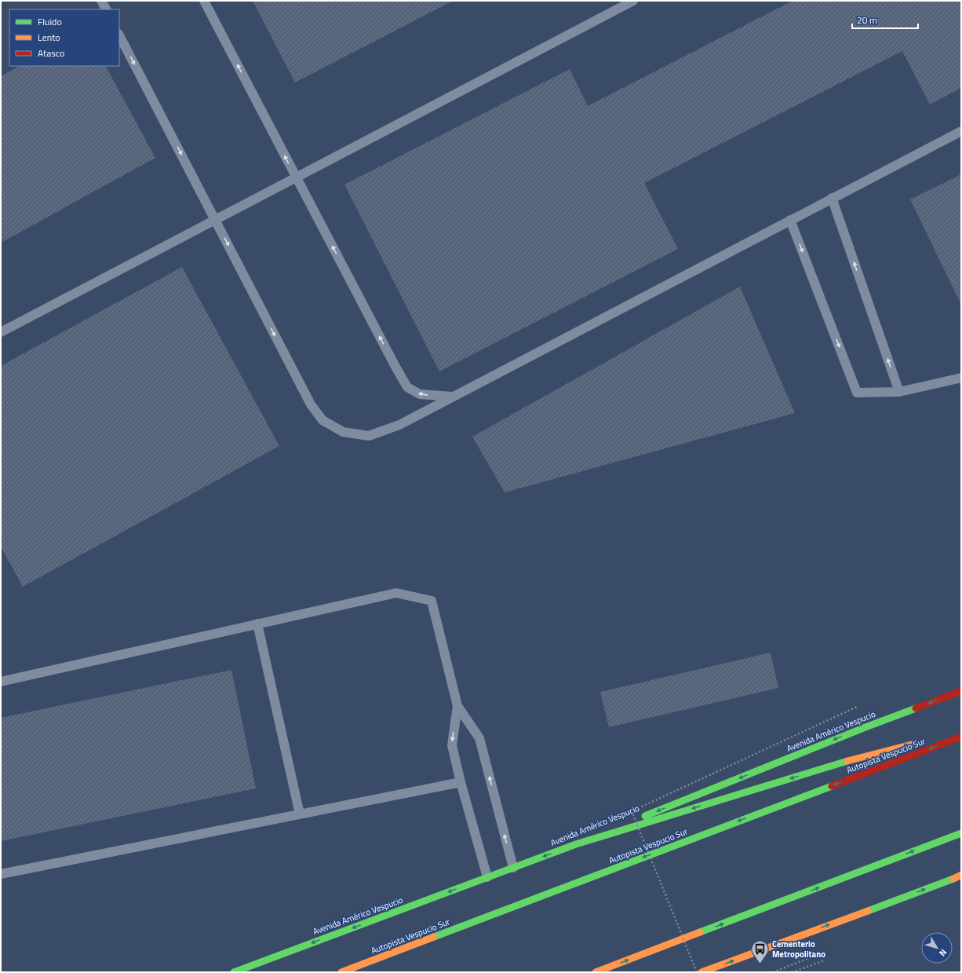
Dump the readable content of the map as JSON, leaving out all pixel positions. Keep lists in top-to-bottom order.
{
  "streets": {
    "main road": ["Avenida Américo Vespucio", "Autopista Vespucio Sur"]
  },
  "places": {
    "bus stop": ["Cementerio Metropolitano"]
  },
  "legend": ["Fluido", "Lento", "Atasco"],
  "scale_bar": "20 m",
  "north": "bottom right"
}
